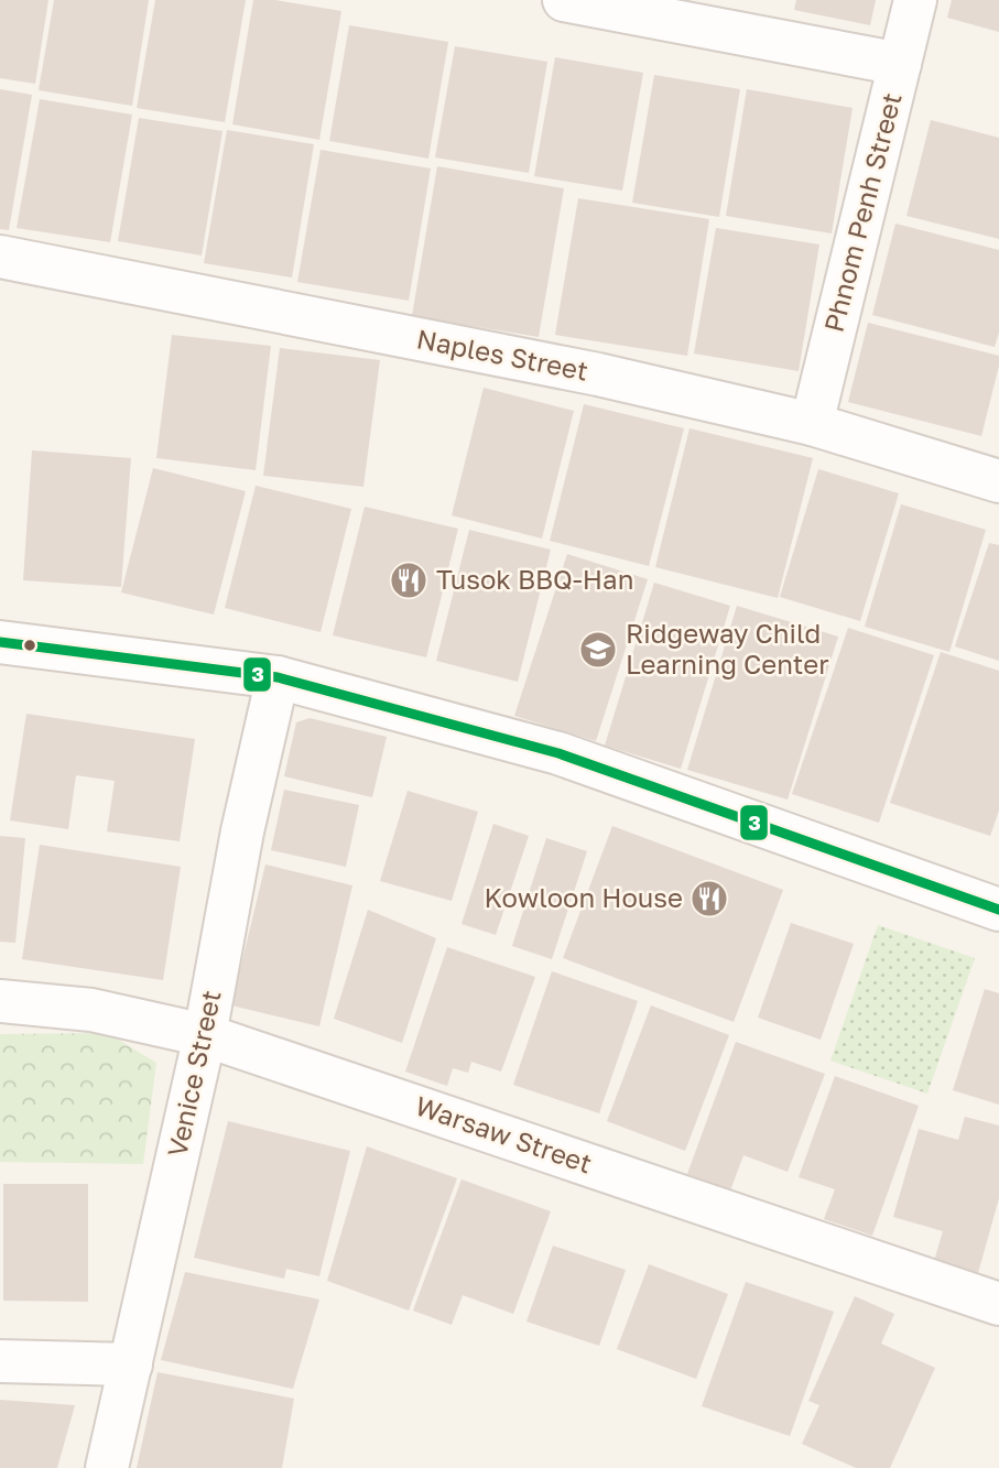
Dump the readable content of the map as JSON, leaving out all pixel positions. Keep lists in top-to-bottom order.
{
  "streets": {
    "street": [
      "Phnom Penh Street",
      "Naples Street",
      "Venice Street",
      "Warsaw Street"
    ]
  },
  "crossings": [
    ["Phnom Penh Street", "Naples Street"],
    ["Venice Street", "Warsaw Street"]
  ],
  "places": {
    "restaurant": ["Tusok BBQ-Han", "Kowloon House"],
    "school or university": ["Ridgeway Child Learning Center"]
  },
  "lines": ["transit line 3"]
}
